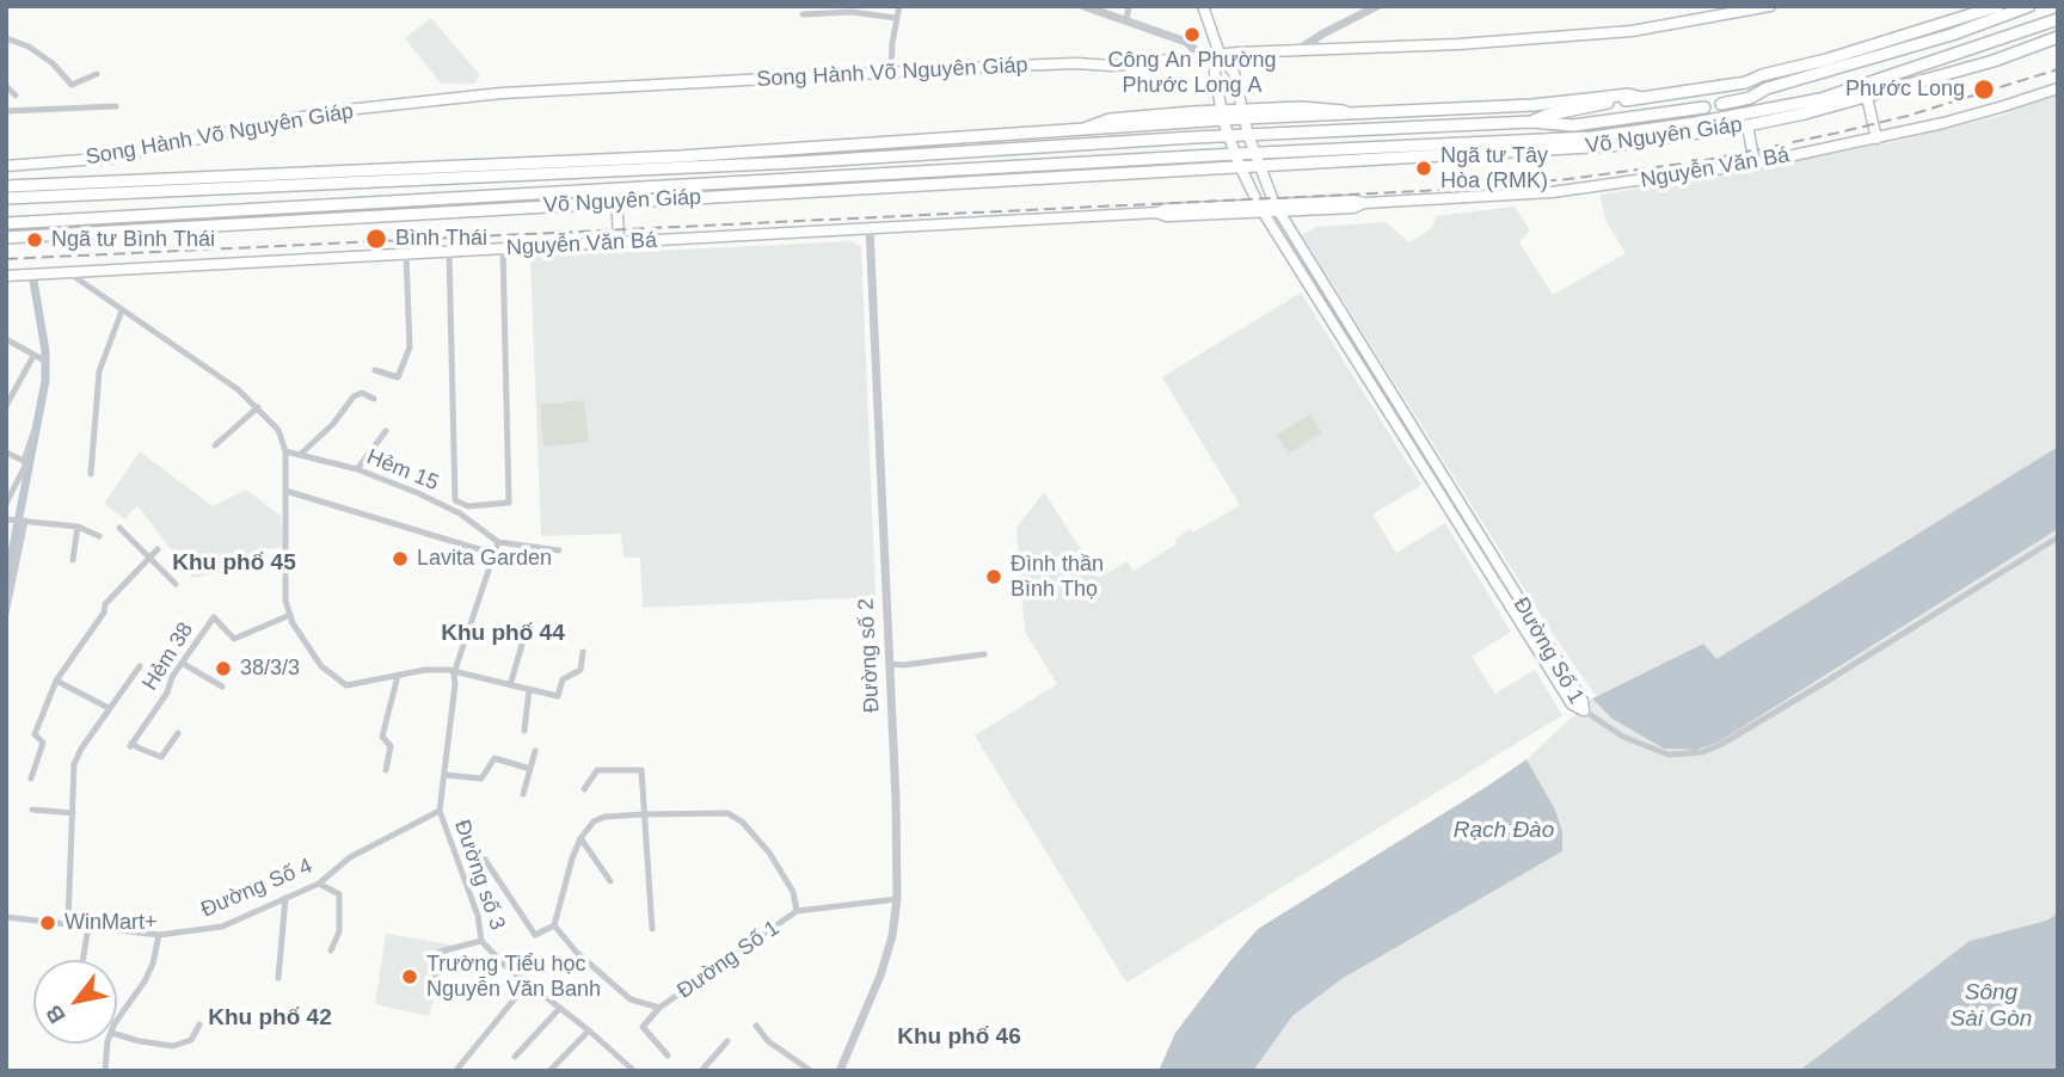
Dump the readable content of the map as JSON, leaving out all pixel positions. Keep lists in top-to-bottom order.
{
  "streets": {
    "main road": [
      "Song Hành Võ Nguyên Giáp",
      "Võ Nguyên Giáp",
      "Nguyễn Văn Bá",
      "Đường Số 1"
    ],
    "street": [
      "Hẻm 15",
      "Đường số 2",
      "Hẻm 38",
      "Đường số 3",
      "Đường Số 4"
    ]
  },
  "crossings": [
    ["Song Hành Võ Nguyên Giáp", "Đường Số 1"],
    ["Võ Nguyên Giáp", "Đường Số 1"],
    ["Nguyễn Văn Bá", "Đường Số 1"],
    ["Nguyễn Văn Bá", "Đường số 2"],
    ["Hẻm 15", "Đường số 3"],
    ["Đường Số 1", "Đường số 2"],
    ["Đường số 3", "Đường Số 4"]
  ],
  "districts": [
    "Khu phố 45",
    "Khu phố 44",
    "Khu phố 42",
    "Khu phố 46"
  ],
  "water": ["Rạch Đào", "Sông Sài Gòn"],
  "places": [
    "Công An Phường Phước Long A",
    "Phước Long",
    "Ngã tư Tây Hòa (RMK)",
    "Bình Thái",
    "Ngã tư Bình Thái",
    "Lavita Garden",
    "Đình thần Bình Thọ",
    "38/3/3",
    "WinMart+",
    "Trường Tiểu học Nguyễn Văn Banh"
  ],
  "north": "bottom left"
}
